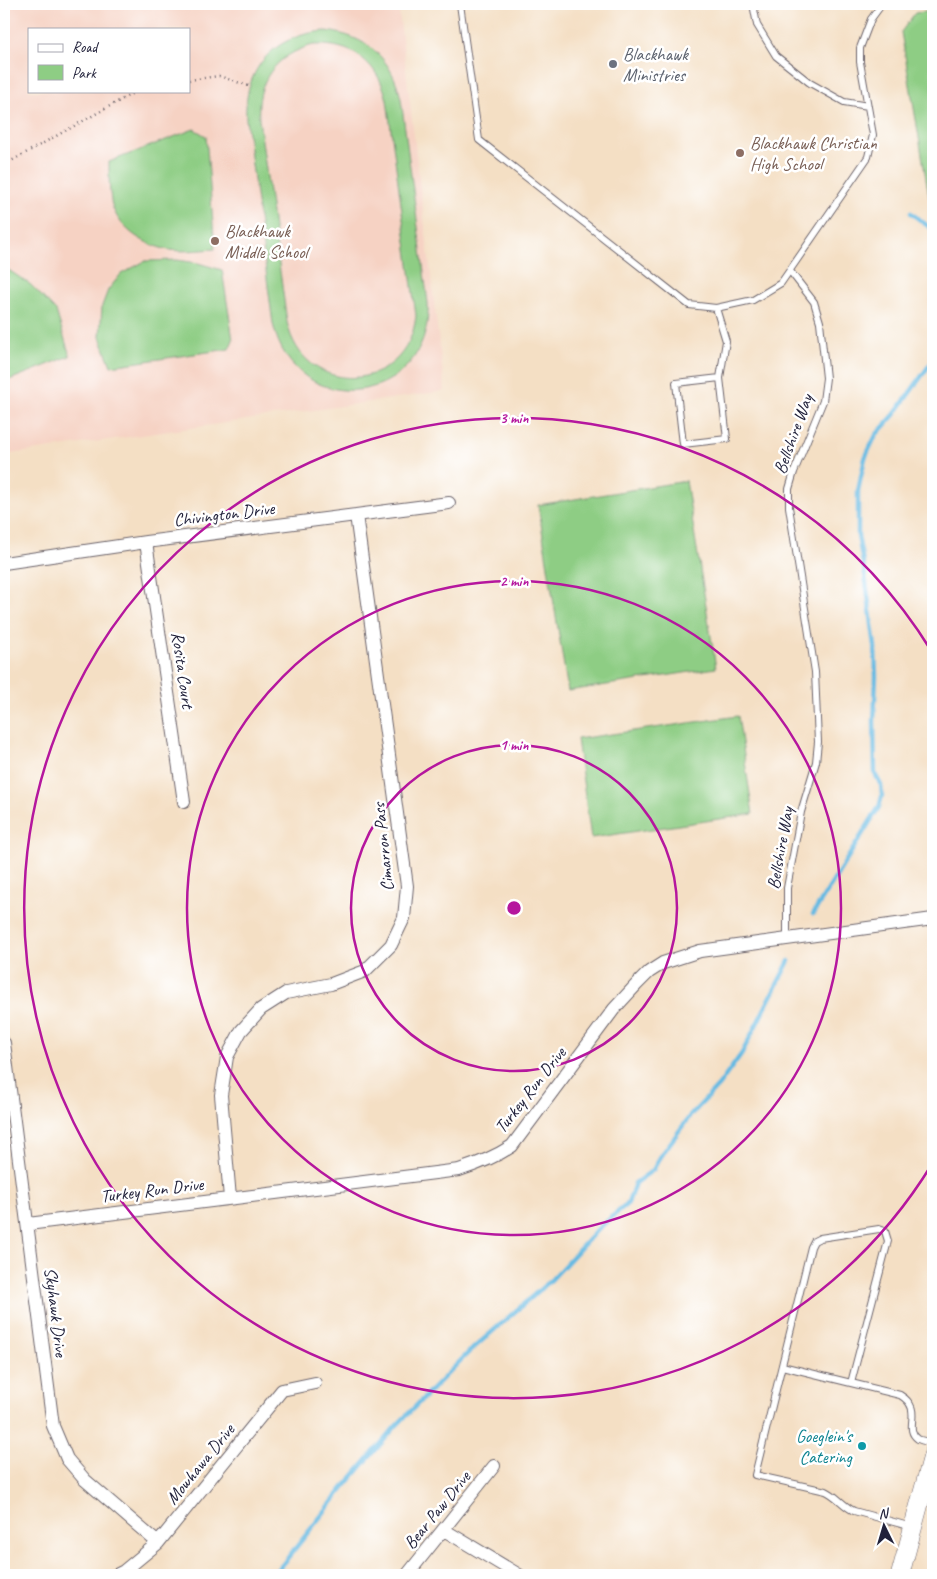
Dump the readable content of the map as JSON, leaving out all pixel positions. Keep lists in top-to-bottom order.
{
  "streets": {
    "street": [
      "Chivington Drive",
      "Rosita Court",
      "Cimarron Pass",
      "Turkey Run Drive",
      "Skyhawk Drive",
      "Mowhawa Drive",
      "Bear Paw Drive"
    ],
    "lane": ["Bellshire Way"]
  },
  "crossings": [
    ["Bellshire Way", "Turkey Run Drive"],
    ["Chivington Drive", "Rosita Court"],
    ["Chivington Drive", "Cimarron Pass"],
    ["Cimarron Pass", "Turkey Run Drive"],
    ["Turkey Run Drive", "Skyhawk Drive"],
    ["Skyhawk Drive", "Mowhawa Drive"]
  ],
  "places": [
    "Blackhawk Ministries",
    "Blackhawk Christian High School",
    "Blackhawk Middle School",
    "Goeglein's Catering"
  ],
  "legend": ["Road", "Park"],
  "north": "top",
  "rings": ["3 min", "2 min", "1 min"]
}
